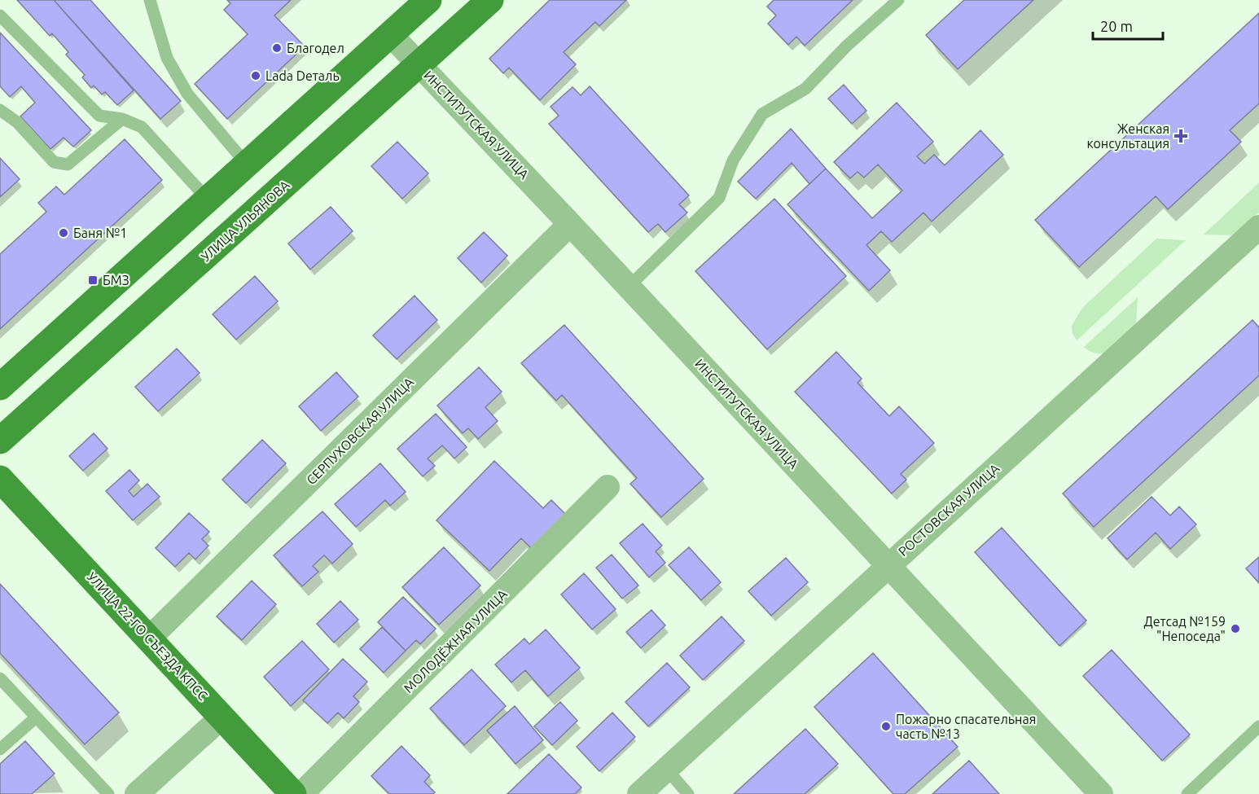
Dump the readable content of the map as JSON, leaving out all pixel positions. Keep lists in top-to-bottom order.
{
  "streets": {
    "main road": ["УЛИЦА УЛЬЯНОВА", "УЛИЦА 22-ГО СЪЕЗДА КПСС"],
    "street": [
      "ИНСТИТУТСКАЯ УЛИЦА",
      "СЕРПУХОВСКАЯ УЛИЦА",
      "РОСТОВСКАЯ УЛИЦА",
      "МОЛОДЁЖНАЯ УЛИЦА"
    ]
  },
  "crossings": [
    ["ИНСТИТУТСКАЯ УЛИЦА", "УЛИЦА УЛЬЯНОВА"],
    ["ИНСТИТУТСКАЯ УЛИЦА", "СЕРПУХОВСКАЯ УЛИЦА"],
    ["ИНСТИТУТСКАЯ УЛИЦА", "РОСТОВСКАЯ УЛИЦА"],
    ["СЕРПУХОВСКАЯ УЛИЦА", "УЛИЦА 22-ГО СЪЕЗДА КПСС"]
  ],
  "places": {
    "other": [
      "Благодел",
      "Lada Dеталь",
      "Баня №1",
      "Детсад №159 \"Непоседа\"",
      "Пожарно спасательная часть №13"
    ],
    "health": ["Женская консультация"],
    "transit": ["БМЗ"]
  },
  "scale_bar": "20 m"
}
